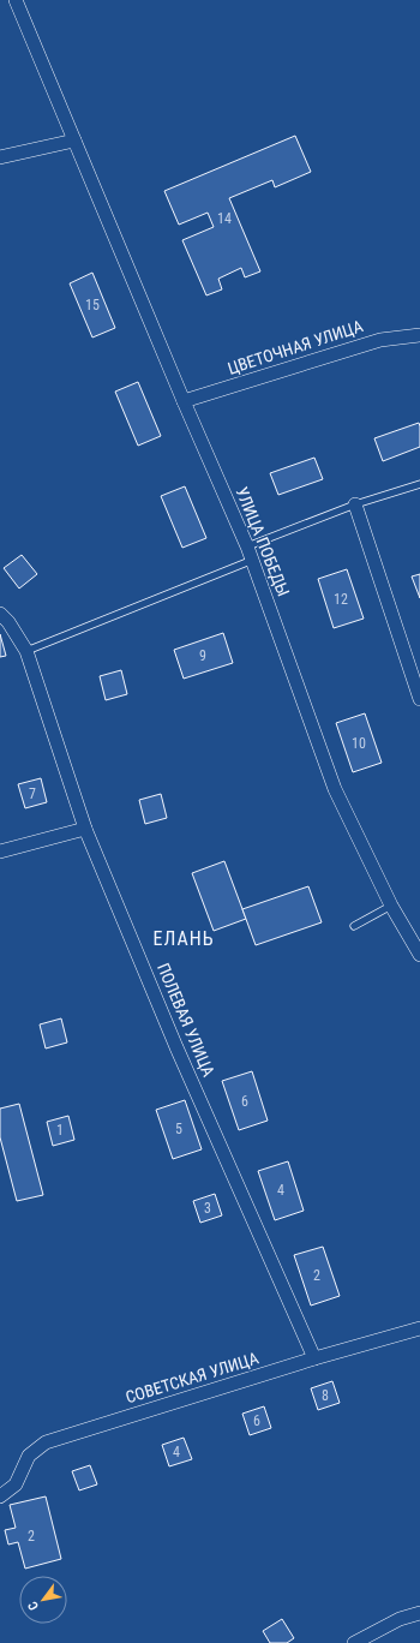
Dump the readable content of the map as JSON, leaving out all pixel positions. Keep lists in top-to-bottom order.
{
  "streets": {
    "street": [
      "ЦВЕТОЧНАЯ УЛИЦА",
      "УЛИЦА ПОБЕДЫ",
      "ПОЛЕВАЯ УЛИЦА",
      "СОВЕТСКАЯ УЛИЦА"
    ]
  },
  "crossings": [
    ["ЦВЕТОЧНАЯ УЛИЦА", "УЛИЦА ПОБЕДЫ"],
    ["ПОЛЕВАЯ УЛИЦА", "СОВЕТСКАЯ УЛИЦА"]
  ],
  "districts": ["ЕЛАНЬ"],
  "house_numbers": [
    "14",
    "15",
    "12",
    "9",
    "10",
    "7",
    "6",
    "5",
    "1",
    "4",
    "3",
    "2",
    "8",
    "6",
    "4",
    "2"
  ],
  "north": "bottom left"
}
